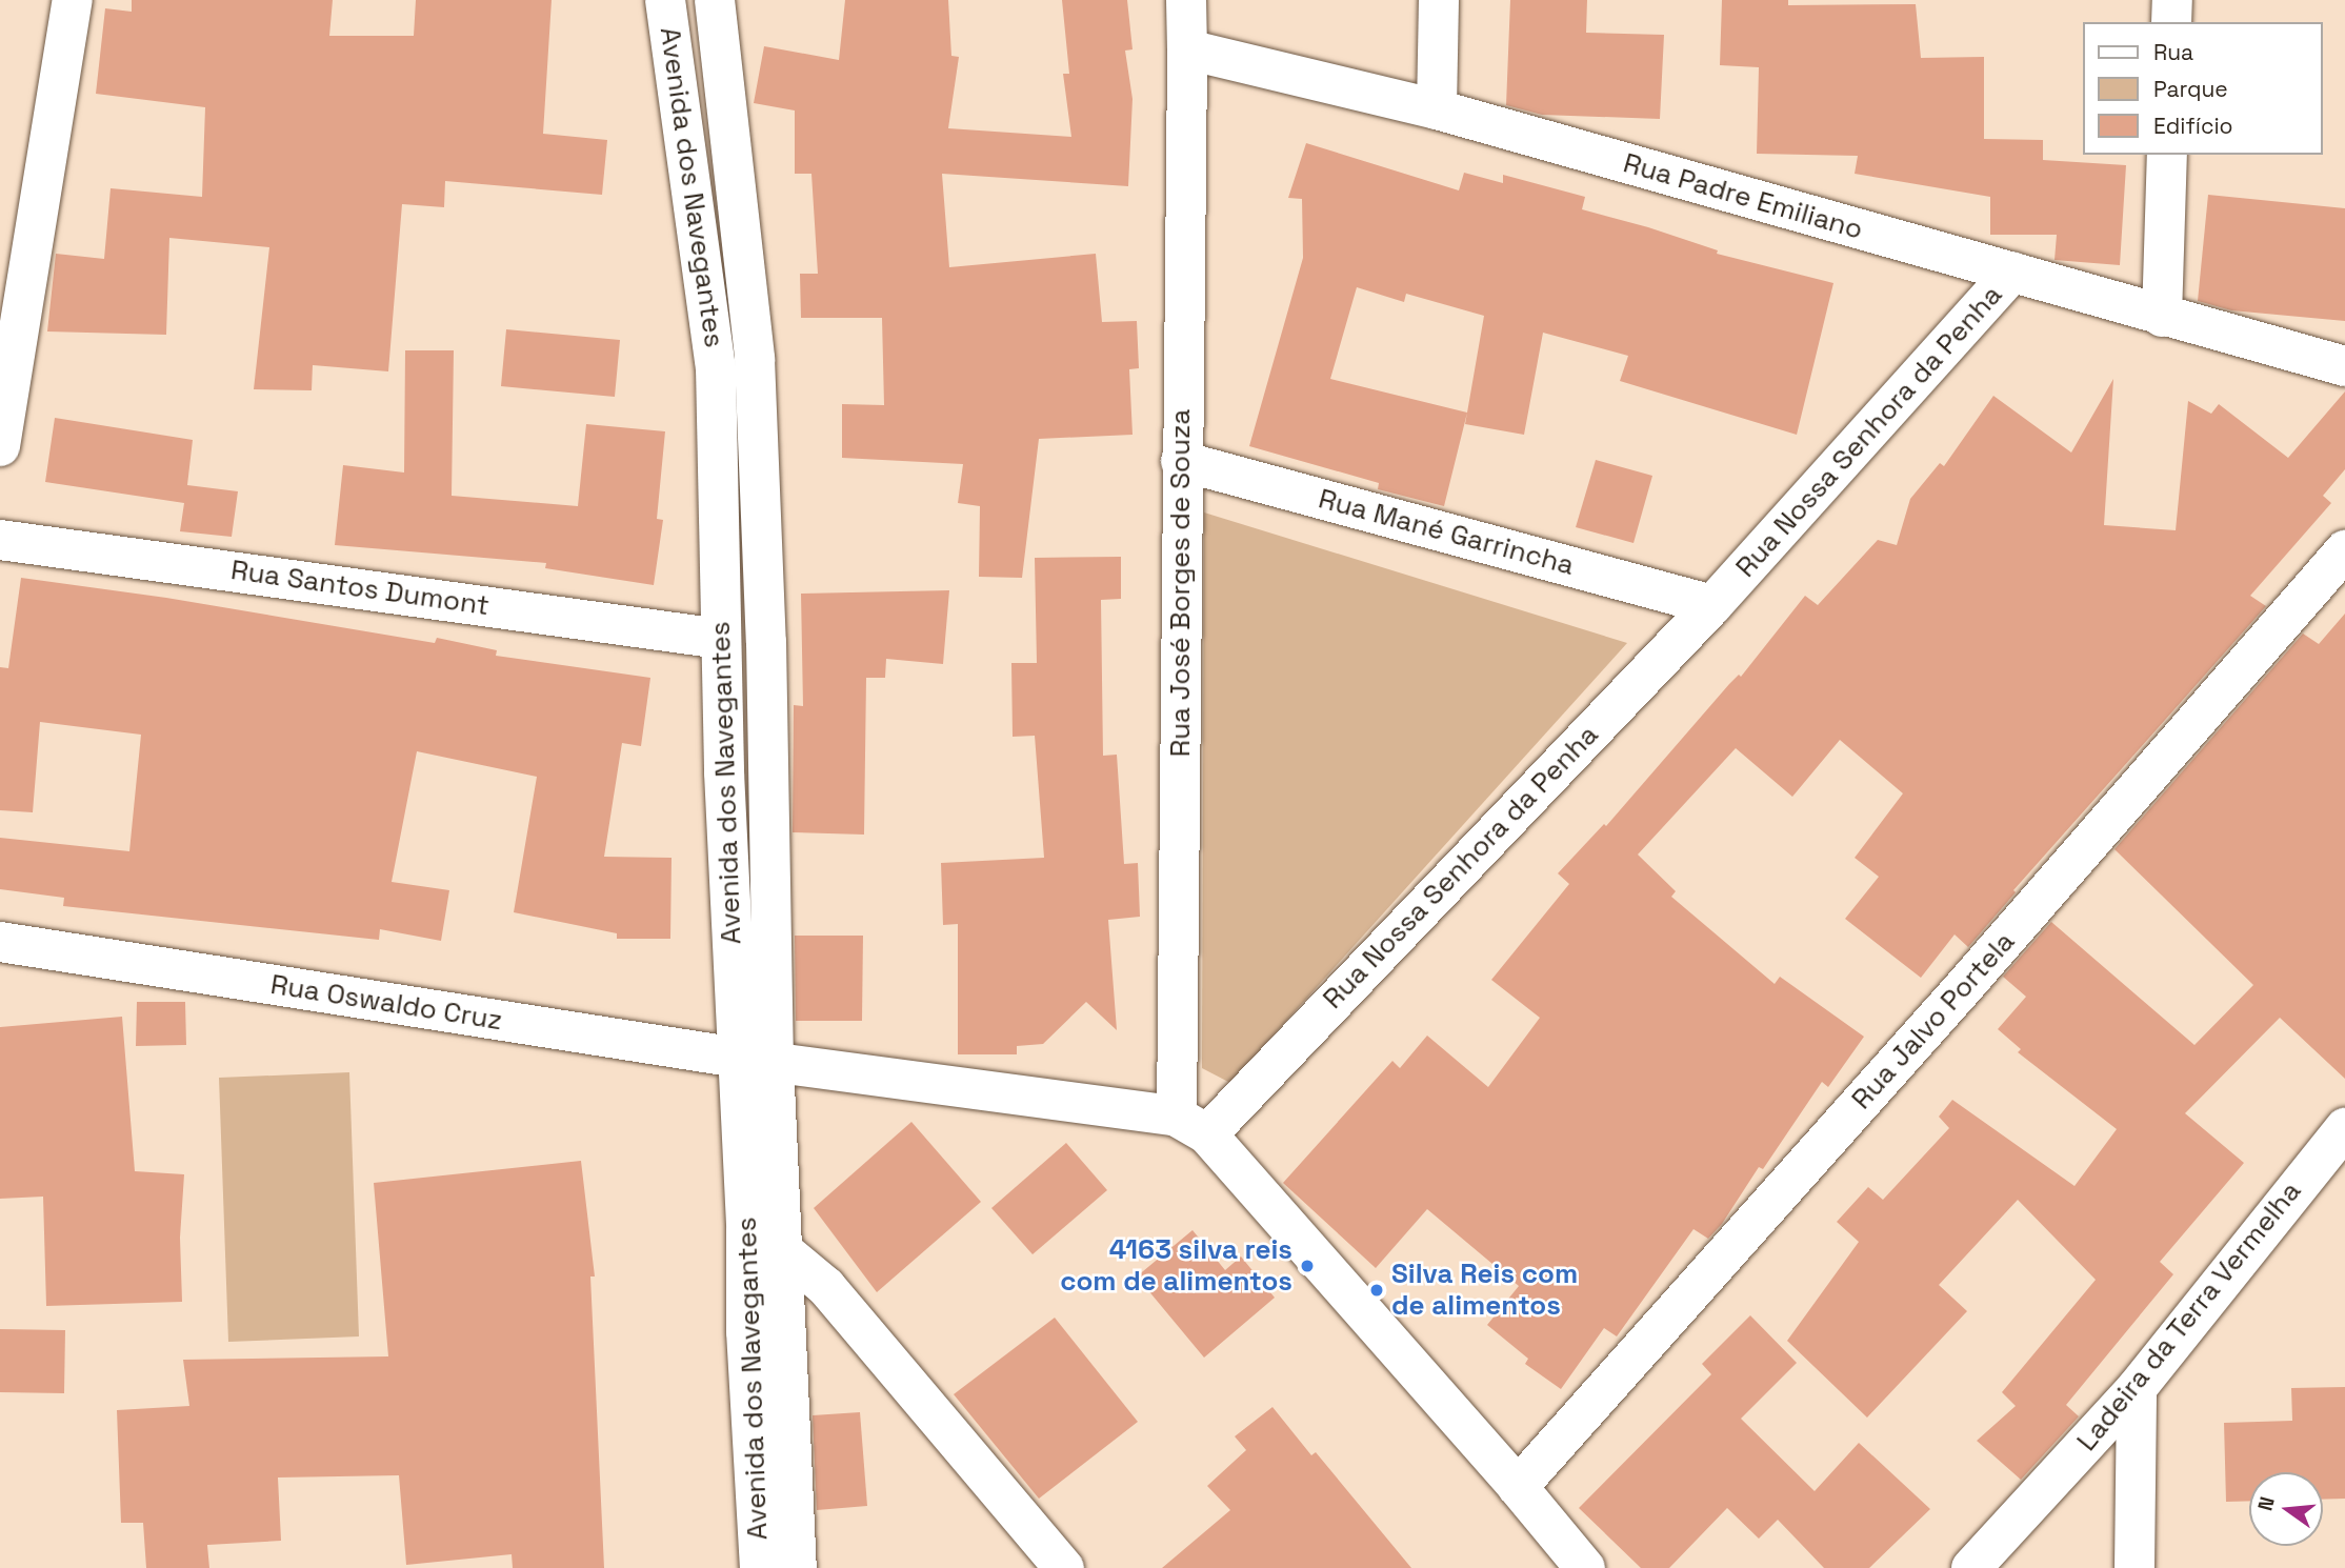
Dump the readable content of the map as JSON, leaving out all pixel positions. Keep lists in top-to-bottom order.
{
  "streets": {
    "street": [
      "Avenida dos Navegantes",
      "Rua Padre Emiliano",
      "Rua Nossa Senhora da Penha",
      "Rua Mané Garrincha",
      "Rua José Borges de Souza",
      "Rua Santos Dumont",
      "Rua Oswaldo Cruz",
      "Rua Jalvo Portela",
      "Ladeira da Terra Vermelha"
    ]
  },
  "crossings": [
    ["Avenida dos Navegantes", "Rua Santos Dumont"],
    ["Avenida dos Navegantes", "Rua Oswaldo Cruz"],
    ["Rua Padre Emiliano", "Rua Nossa Senhora da Penha"],
    ["Rua Padre Emiliano", "Rua José Borges de Souza"],
    ["Rua Nossa Senhora da Penha", "Rua Mané Garrincha"],
    ["Rua Nossa Senhora da Penha", "Rua José Borges de Souza"],
    ["Rua Mané Garrincha", "Rua José Borges de Souza"]
  ],
  "places": ["4163 silva reis com de alimentos", "Silva Reis com de alimentos"],
  "legend": ["Rua", "Parque", "Edifício"],
  "north": "left"
}
